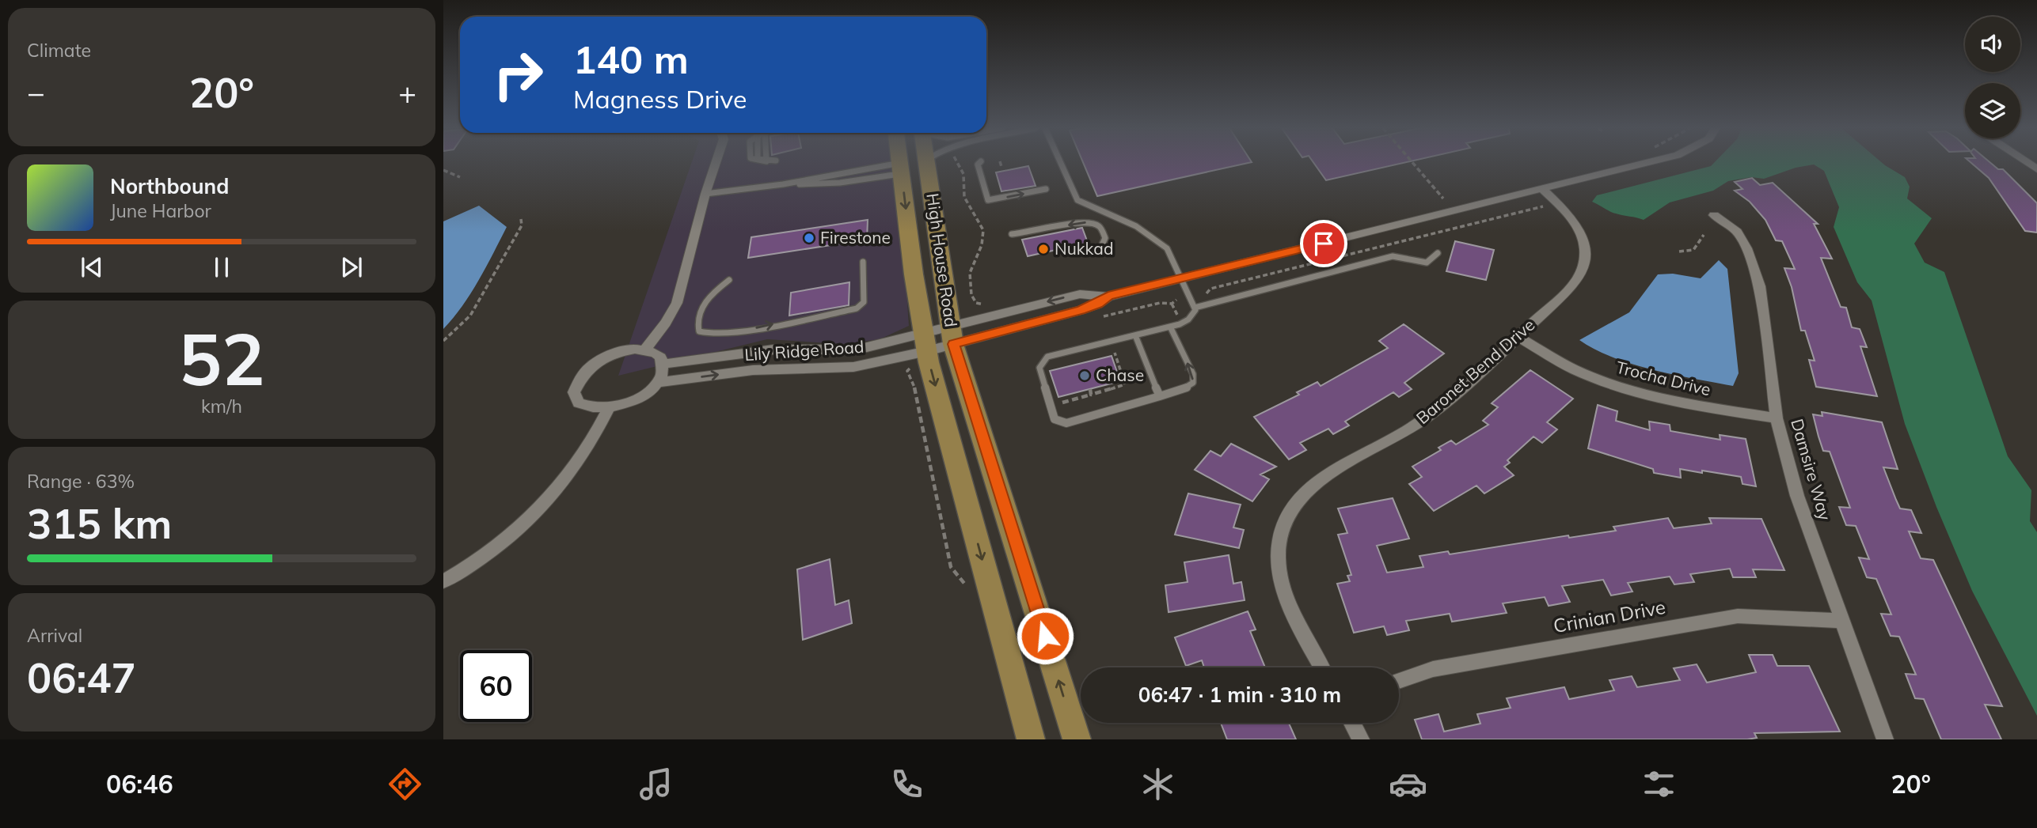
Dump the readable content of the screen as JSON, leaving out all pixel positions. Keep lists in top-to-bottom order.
{
  "streets": {
    "main road": ["High House Road"],
    "street": [
      "Lily Ridge Road",
      "Baronet Bend Drive",
      "Trocha Drive",
      "Damsire Way",
      "Crinian Drive"
    ]
  },
  "crossings": [
    ["High House Road", "Lily Ridge Road"],
    ["Baronet Bend Drive", "Trocha Drive"],
    ["Trocha Drive", "Damsire Way"],
    ["Damsire Way", "Crinian Drive"]
  ],
  "places": ["Firestone", "Nukkad", "Chase"],
  "page": {
    "tile": [
      "Climate",
      ["52", "km/h"],
      ["Range · 63%", "315 km"],
      ["Arrival", "06:47"]
    ],
    "turn": ["140 m", "Magness Drive"],
    "heat": ["−", "20°", "+"],
    "song": ["Northbound", "June Harbor"],
    "limit": "60",
    "trip": "06:47 · 1 min · 310 m",
    "tabs": ["06:46", "20°"]
  }
}
